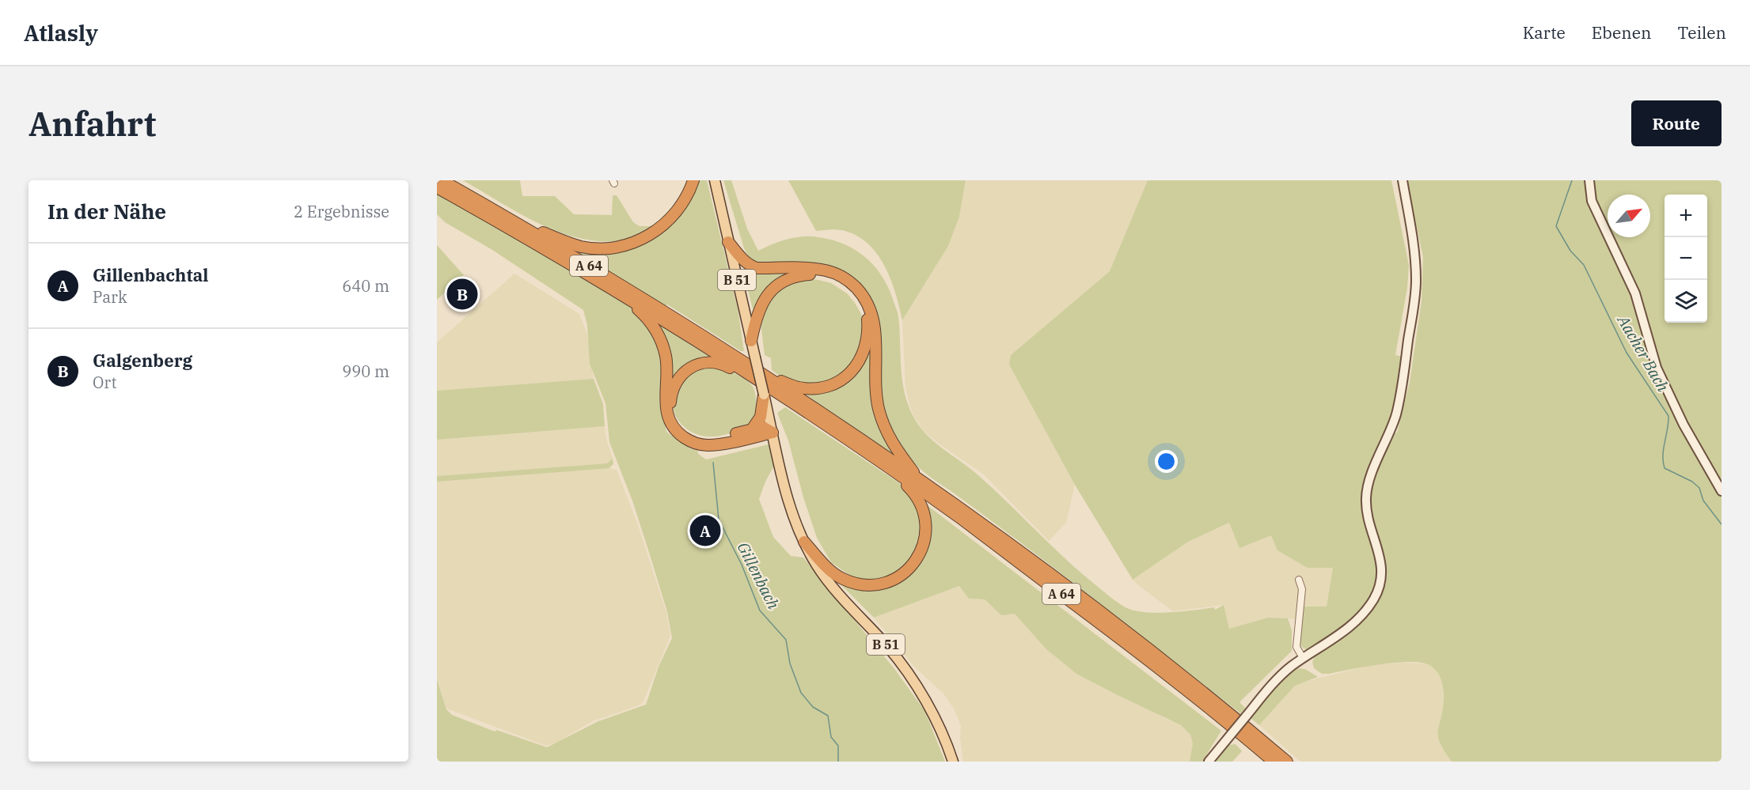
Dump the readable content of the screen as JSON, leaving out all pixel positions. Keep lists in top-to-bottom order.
{
  "streets": {
    "highway": ["A 64"],
    "main road": ["B 51"]
  },
  "crossings": [
    ["A 64", "B 51"]
  ],
  "water": ["Aacher Bach", "Gillenbach"],
  "north": "top right",
  "page": {
    "header": "Atlasly",
    "nav": ["Karte", "Ebenen", "Teilen"],
    "buttons": "Route",
    "title": "Anfahrt",
    "heading": ["In der Nähe", "2 Ergebnisse"],
    "map_buttons": ["+", "−"],
    "list": [
      {
        "mark": "A",
        "name": "Gillenbachtal",
        "note": "Park",
        "value": "640 m"
      },
      {
        "mark": "B",
        "name": "Galgenberg",
        "note": "Ort",
        "value": "990 m"
      }
    ],
    "pins": ["B", "A"]
  }
}
